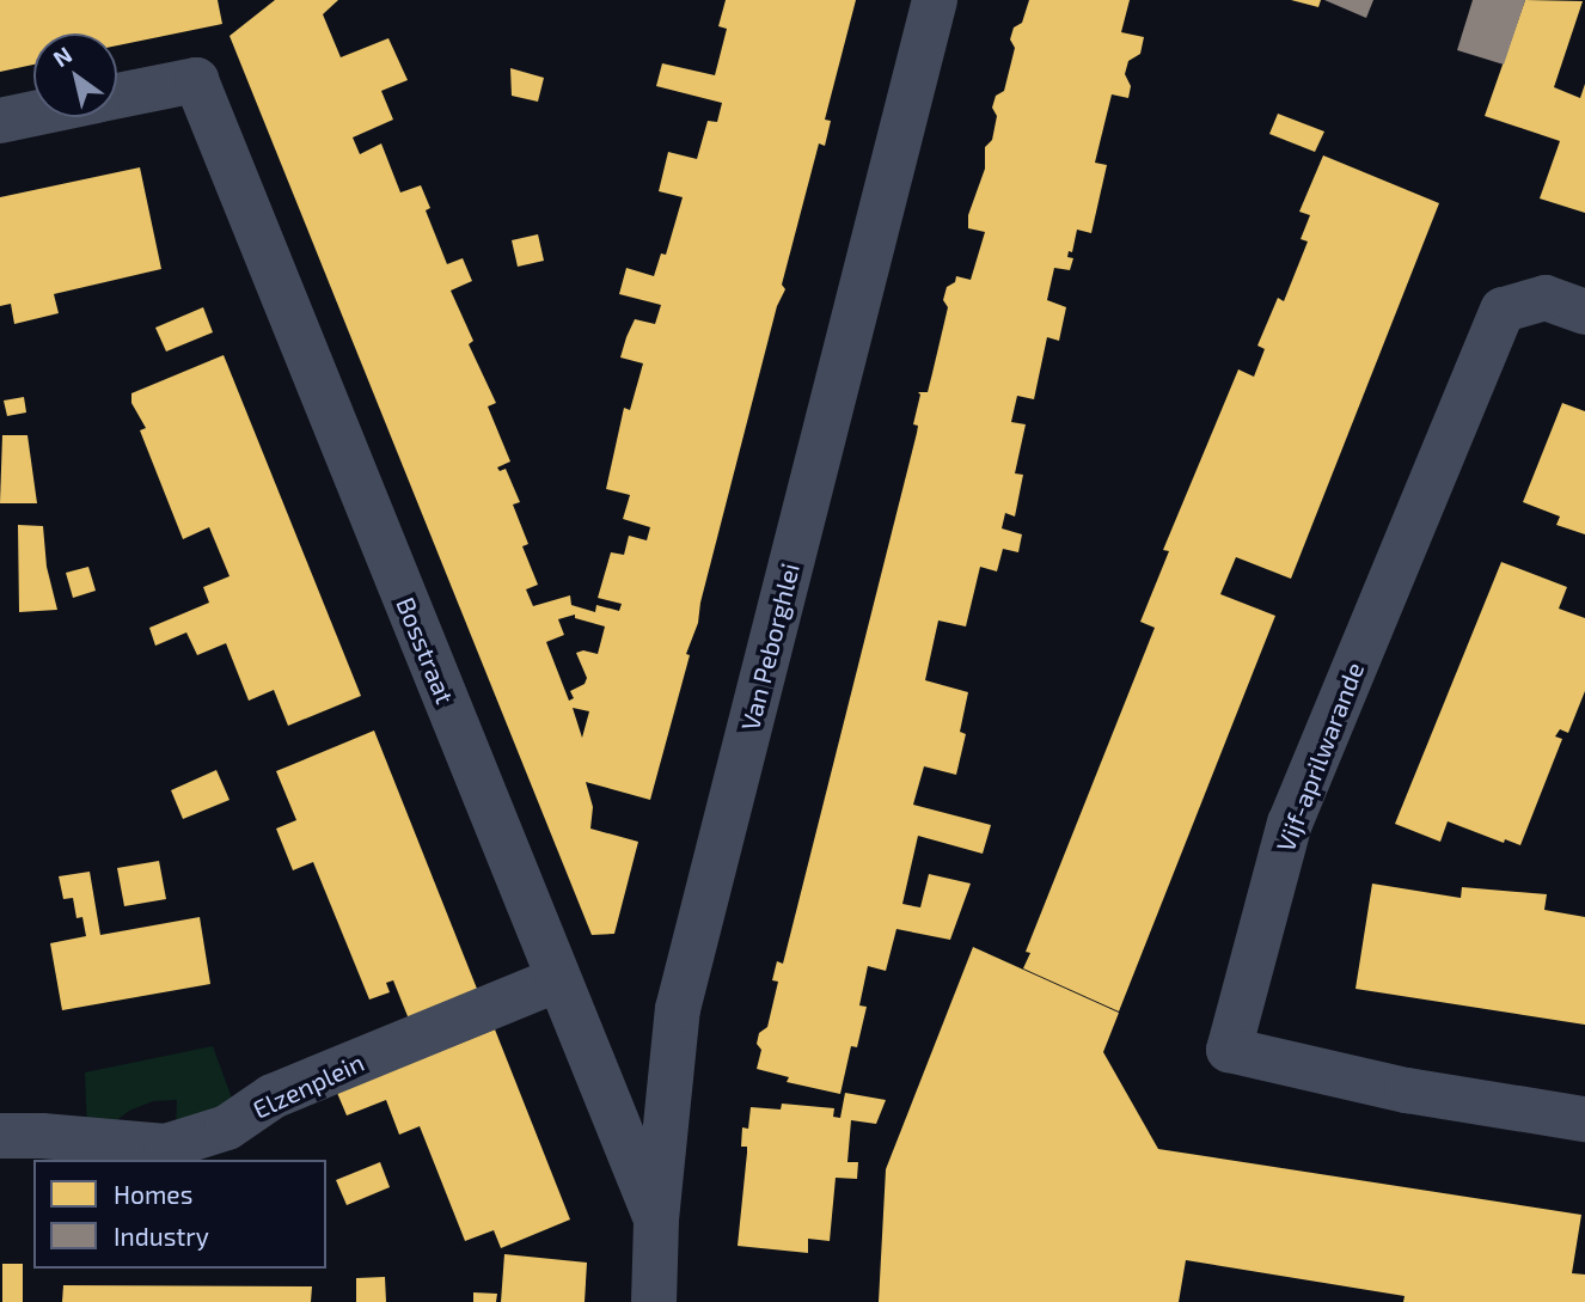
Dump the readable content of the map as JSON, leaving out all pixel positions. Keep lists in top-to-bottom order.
{
  "streets": {
    "street": [
      "Van Peborghlei",
      "Bosstraat",
      "Vijf-aprilwarande",
      "Elzenplein"
    ]
  },
  "crossings": [
    ["Van Peborghlei", "Bosstraat"],
    ["Bosstraat", "Elzenplein"]
  ],
  "legend": ["Homes", "Industry"],
  "north": "top left"
}
